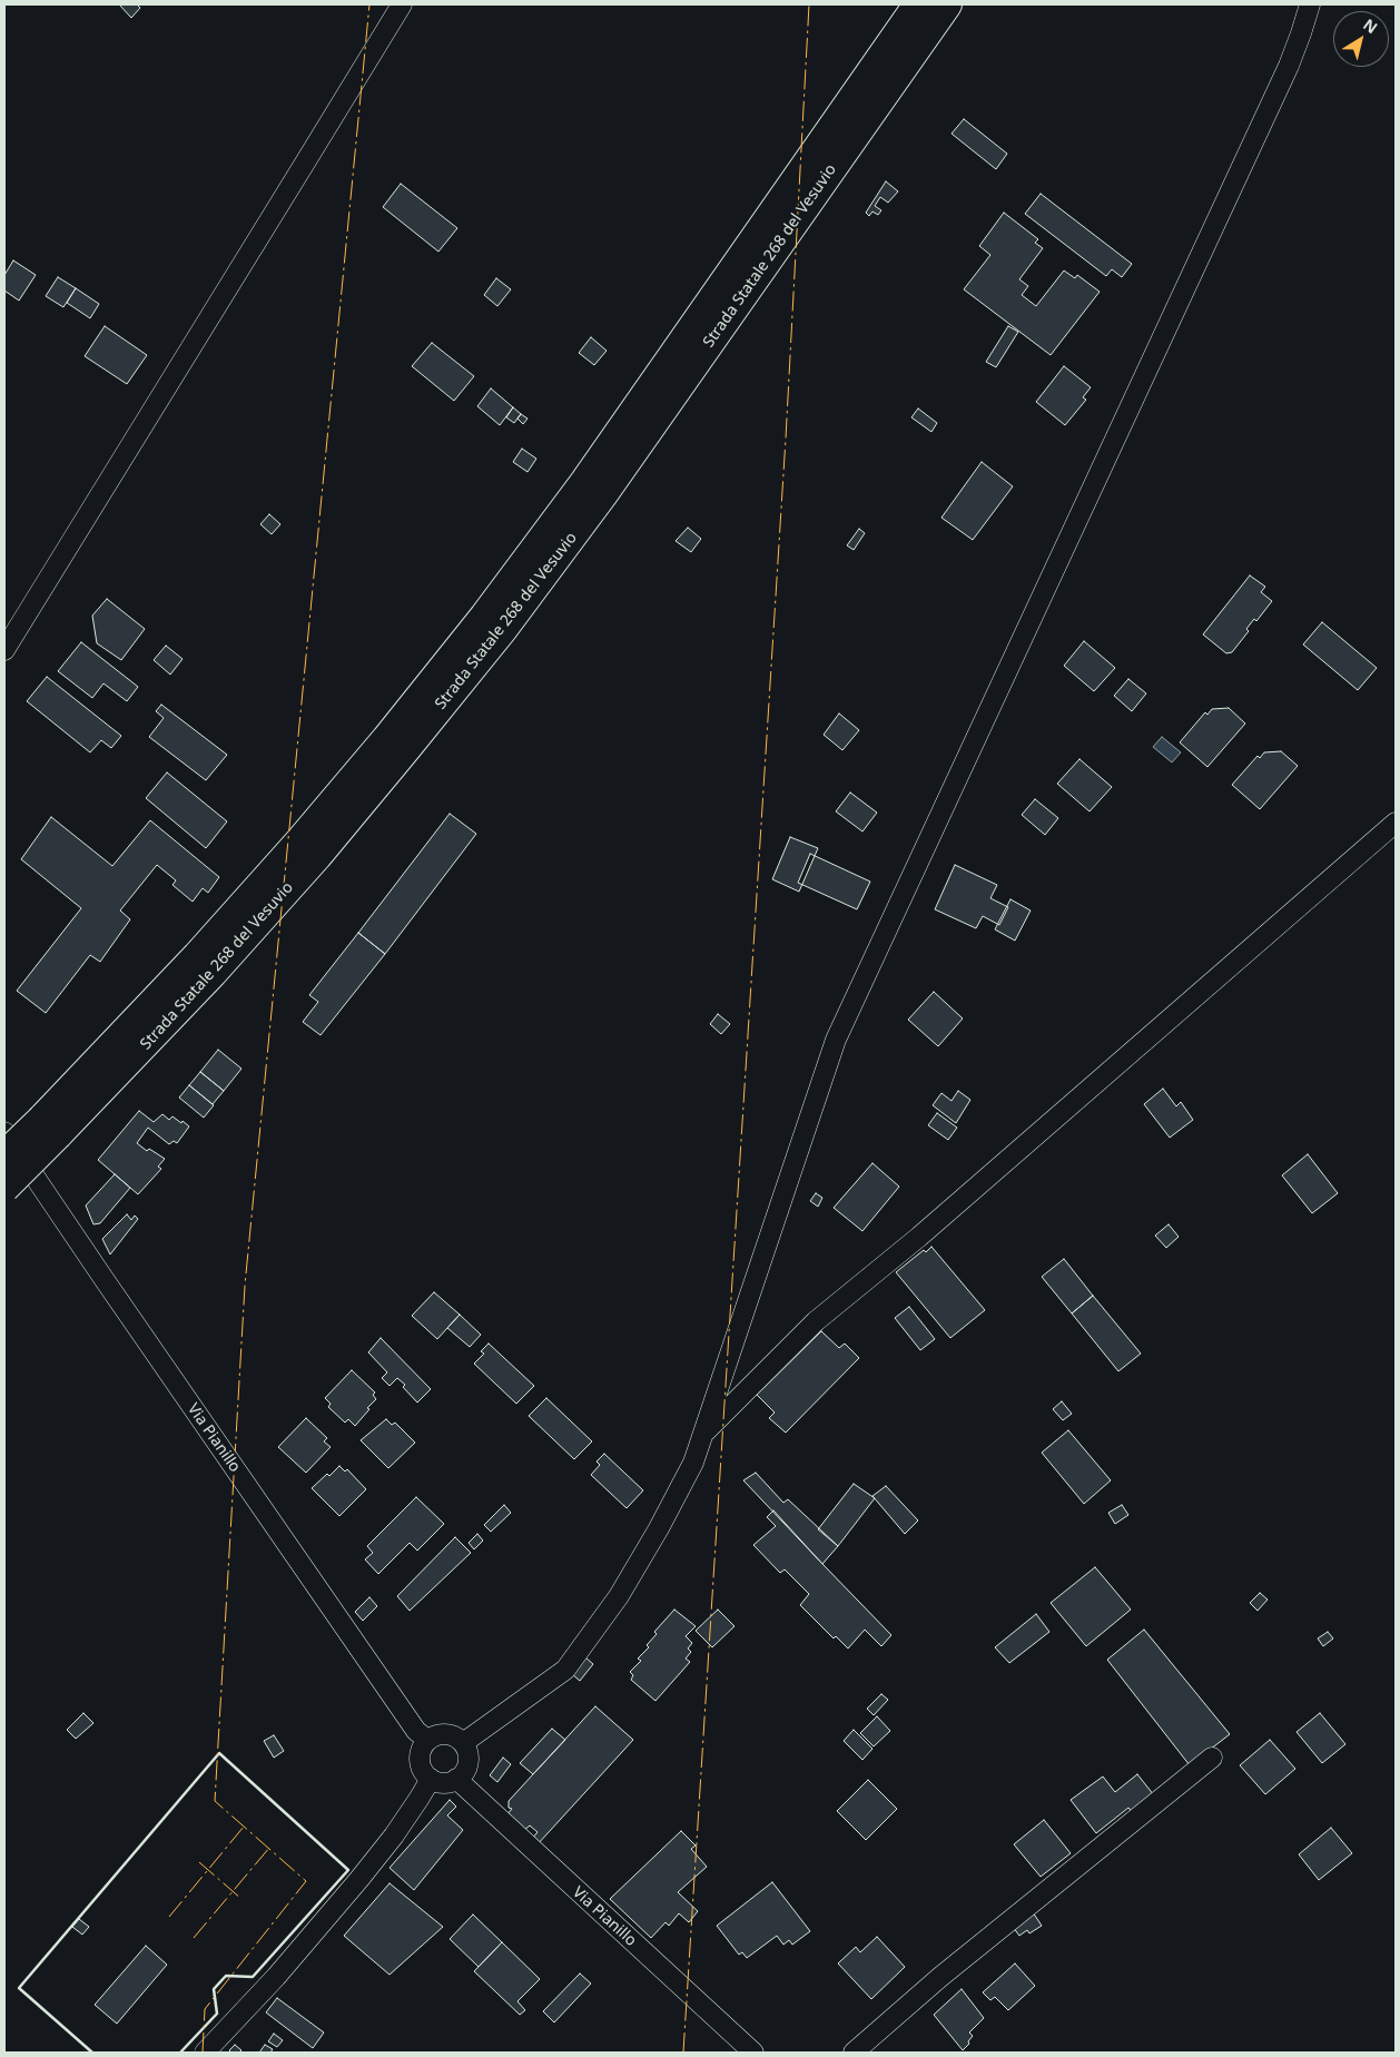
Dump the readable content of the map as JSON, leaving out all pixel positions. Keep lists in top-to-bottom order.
{
  "streets": {
    "highway": ["Strada Statale 268 del Vesuvio"],
    "street": ["Via Pianillo"]
  },
  "north": "top right"
}
